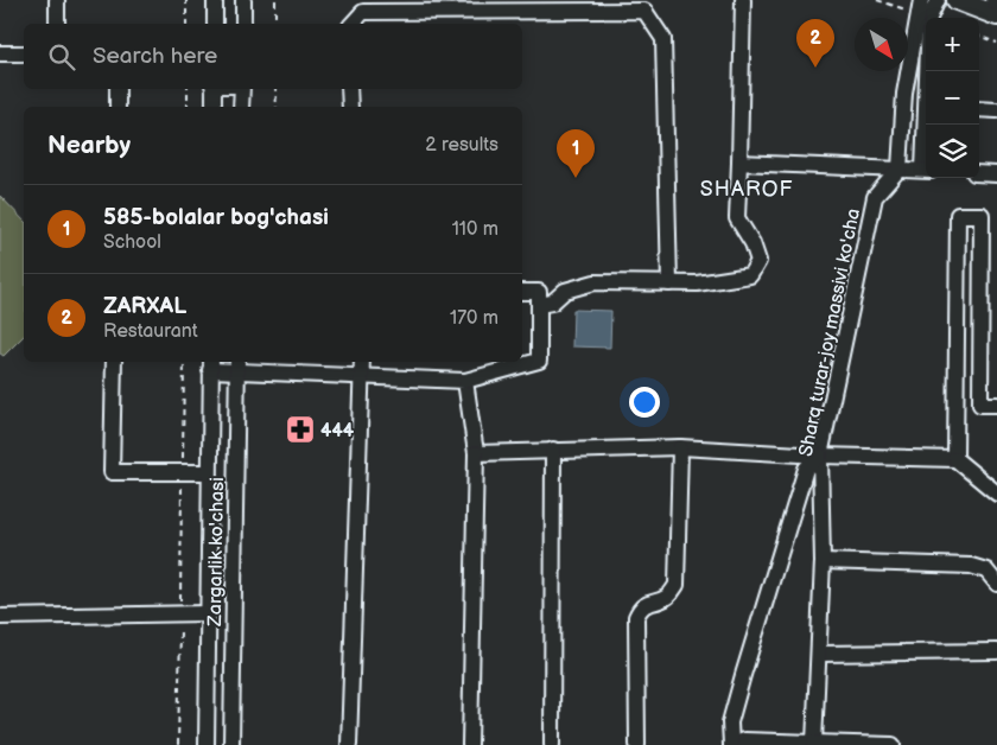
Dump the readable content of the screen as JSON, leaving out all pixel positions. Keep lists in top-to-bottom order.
{
  "streets": {
    "street": ["Sharq turar-joy massivi ko'cha", "Zargarlik ko'chasi"]
  },
  "districts": ["SHAROF"],
  "places": {
    "pharmacy": ["444"]
  },
  "north": "bottom right",
  "page": {
    "map_buttons": ["+", "−"],
    "pins": ["2", "1"],
    "search": "Search here",
    "heading": ["Nearby", "2 results"],
    "list": [
      {
        "mark": "1",
        "name": "585-bolalar bog'chasi",
        "note": "School",
        "value": "110 m"
      },
      {
        "mark": "2",
        "name": "ZARXAL",
        "note": "Restaurant",
        "value": "170 m"
      }
    ]
  }
}
